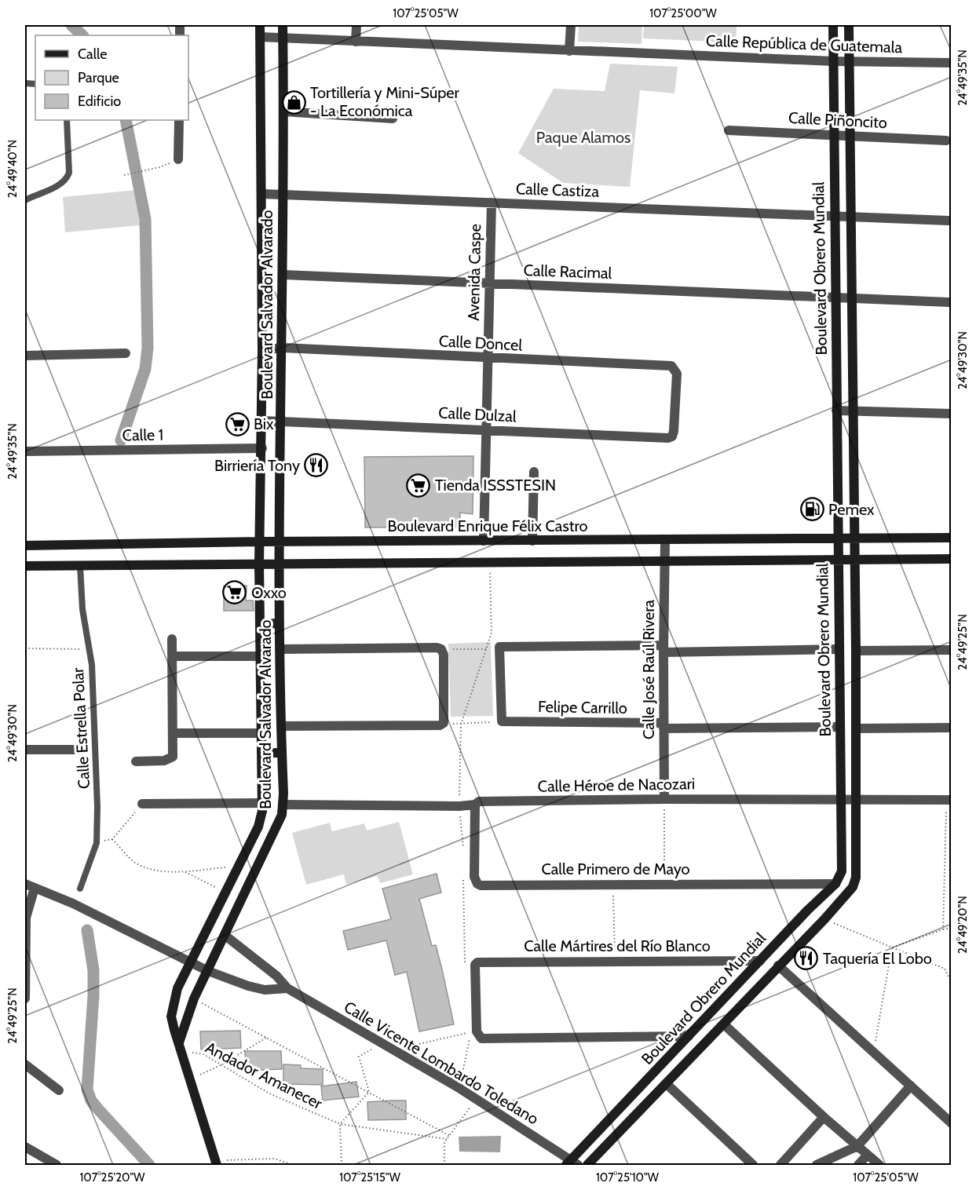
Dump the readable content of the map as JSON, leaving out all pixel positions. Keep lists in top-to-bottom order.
{
  "streets": {
    "street": [
      "Calle República de Guatemala",
      "Calle Piñoncito",
      "Calle Castiza",
      "Boulevard Obrero Mundial",
      "Calle Racimal",
      "Avenida Caspe",
      "Boulevard Salvador Alvarado",
      "Calle Doncel",
      "Calle Dulzal",
      "Calle 1",
      "Boulevard Enrique Félix Castro",
      "Calle José Raúl Rivera",
      "Felipe Carrillo",
      "Calle Héroe de Nacozari",
      "Calle Primero de Mayo",
      "Calle Mártires del Río Blanco",
      "Calle Vicente Lombardo Toledano"
    ],
    "lane": ["Calle Estrella Polar"],
    "path": ["Andador Amanecer"]
  },
  "crossings": [
    ["Calle República de Guatemala", "Boulevard Obrero Mundial"],
    ["Calle República de Guatemala", "Boulevard Salvador Alvarado"],
    ["Calle Piñoncito", "Boulevard Obrero Mundial"],
    ["Calle Castiza", "Boulevard Obrero Mundial"],
    ["Calle Castiza", "Avenida Caspe"],
    ["Calle Castiza", "Boulevard Salvador Alvarado"],
    ["Boulevard Obrero Mundial", "Calle Racimal"],
    ["Boulevard Obrero Mundial", "Boulevard Enrique Félix Castro"],
    ["Boulevard Obrero Mundial", "Felipe Carrillo"],
    ["Boulevard Obrero Mundial", "Calle Héroe de Nacozari"],
    ["Boulevard Obrero Mundial", "Calle Primero de Mayo"],
    ["Boulevard Obrero Mundial", "Calle Mártires del Río Blanco"],
    ["Boulevard Obrero Mundial", "Calle Vicente Lombardo Toledano"],
    ["Calle Racimal", "Avenida Caspe"],
    ["Calle Racimal", "Boulevard Salvador Alvarado"],
    ["Avenida Caspe", "Calle Doncel"],
    ["Avenida Caspe", "Calle Dulzal"],
    ["Avenida Caspe", "Boulevard Enrique Félix Castro"],
    ["Boulevard Salvador Alvarado", "Calle Doncel"],
    ["Boulevard Salvador Alvarado", "Calle Dulzal"],
    ["Boulevard Salvador Alvarado", "Calle 1"],
    ["Boulevard Salvador Alvarado", "Boulevard Enrique Félix Castro"],
    ["Boulevard Salvador Alvarado", "Calle Héroe de Nacozari"],
    ["Boulevard Salvador Alvarado", "Calle Vicente Lombardo Toledano"],
    ["Boulevard Salvador Alvarado", "Andador Amanecer"],
    ["Calle Doncel", "Calle Dulzal"],
    ["Boulevard Enrique Félix Castro", "Calle José Raúl Rivera"],
    ["Calle José Raúl Rivera", "Felipe Carrillo"],
    ["Calle José Raúl Rivera", "Calle Héroe de Nacozari"],
    ["Calle Héroe de Nacozari", "Calle Primero de Mayo"]
  ],
  "parks": ["Paque Alamos"],
  "places": {
    "shop": ["Tortillería y Mini-Súper - La Económica"],
    "supermarket": ["Bix", "Tienda ISSSTESIN", "Oxxo"],
    "restaurant": ["Birriería Tony", "Taquería El Lobo"],
    "fuel station": ["Pemex"]
  },
  "legend": ["Calle", "Parque", "Edificio"],
  "coordinates": [
    "107°25'05\"W",
    "107°25'00\"W",
    "24°49'35\"N",
    "24°49'40\"N",
    "24°49'30\"N",
    "24°49'25\"N",
    "24°49'20\"N",
    "107°25'20\"W",
    "107°25'15\"W",
    "107°25'10\"W"
  ]
}
